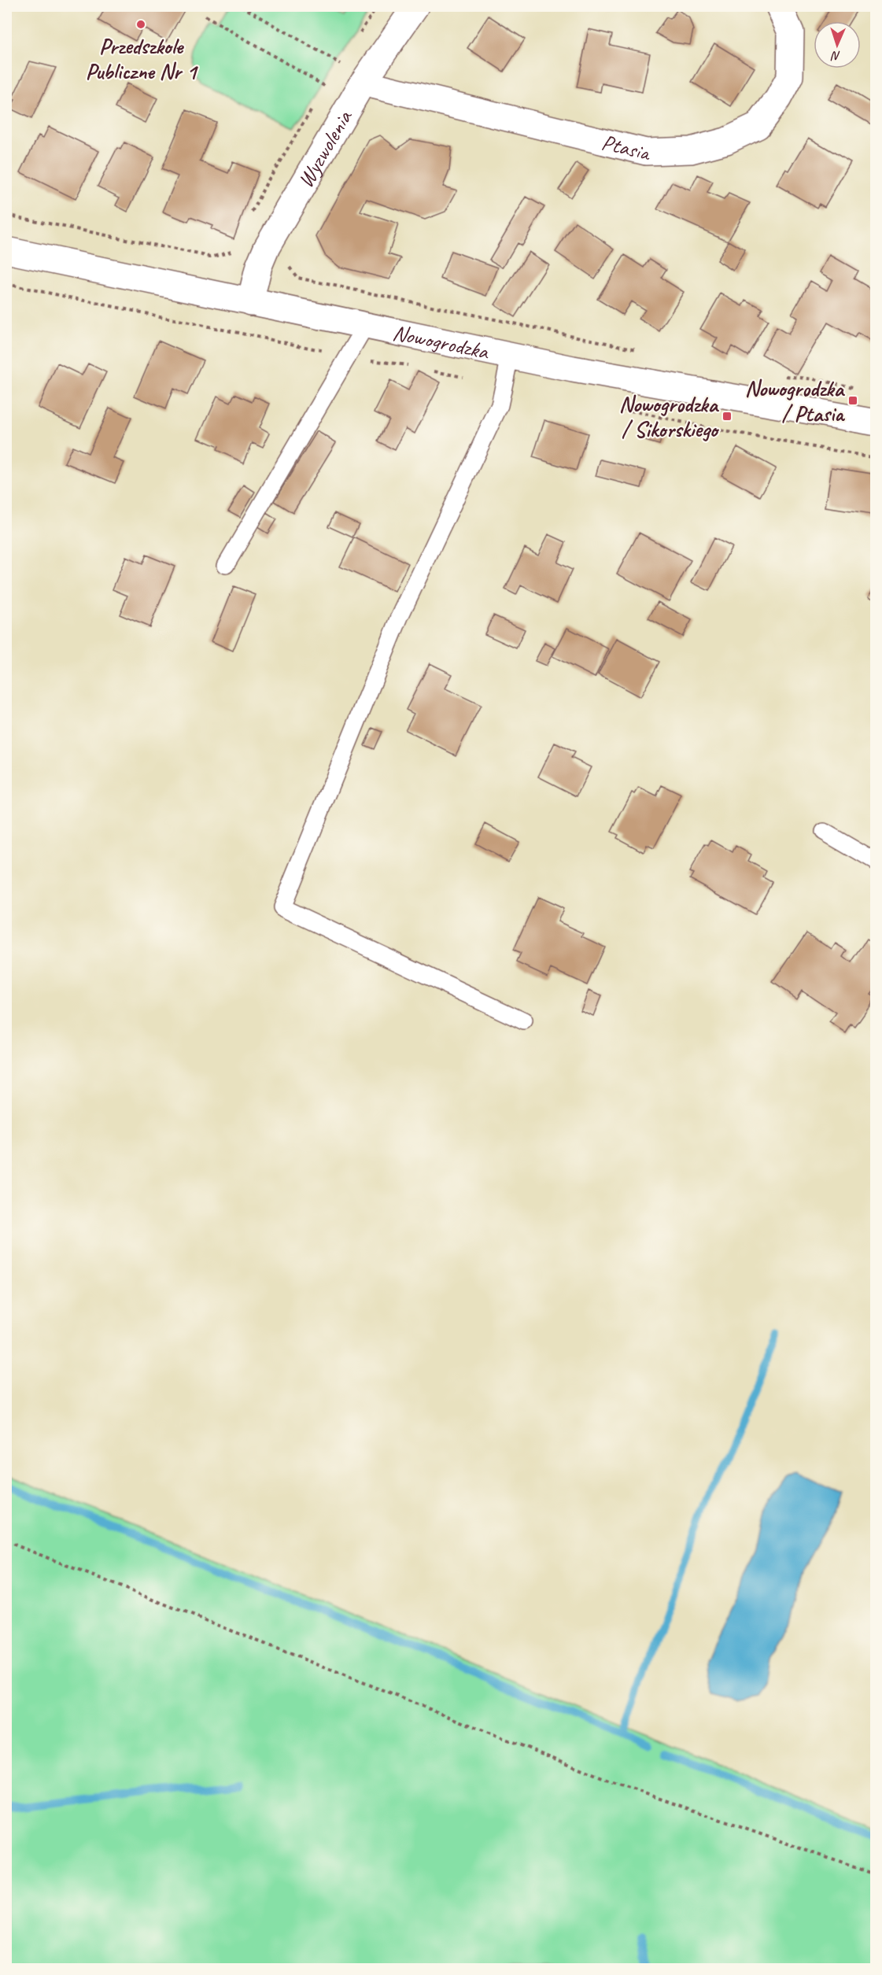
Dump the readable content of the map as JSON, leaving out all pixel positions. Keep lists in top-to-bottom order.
{
  "streets": {
    "street": ["Ptasia", "Wyzwolenia", "Nowogrodzka"]
  },
  "crossings": [
    ["Ptasia", "Wyzwolenia"],
    ["Wyzwolenia", "Nowogrodzka"]
  ],
  "places": {
    "other": ["Przedszkole Publiczne Nr 1"],
    "transit": ["Nowogrodzka / Ptasia", "Nowogrodzka / Sikorskiego"]
  },
  "north": "bottom"
}
